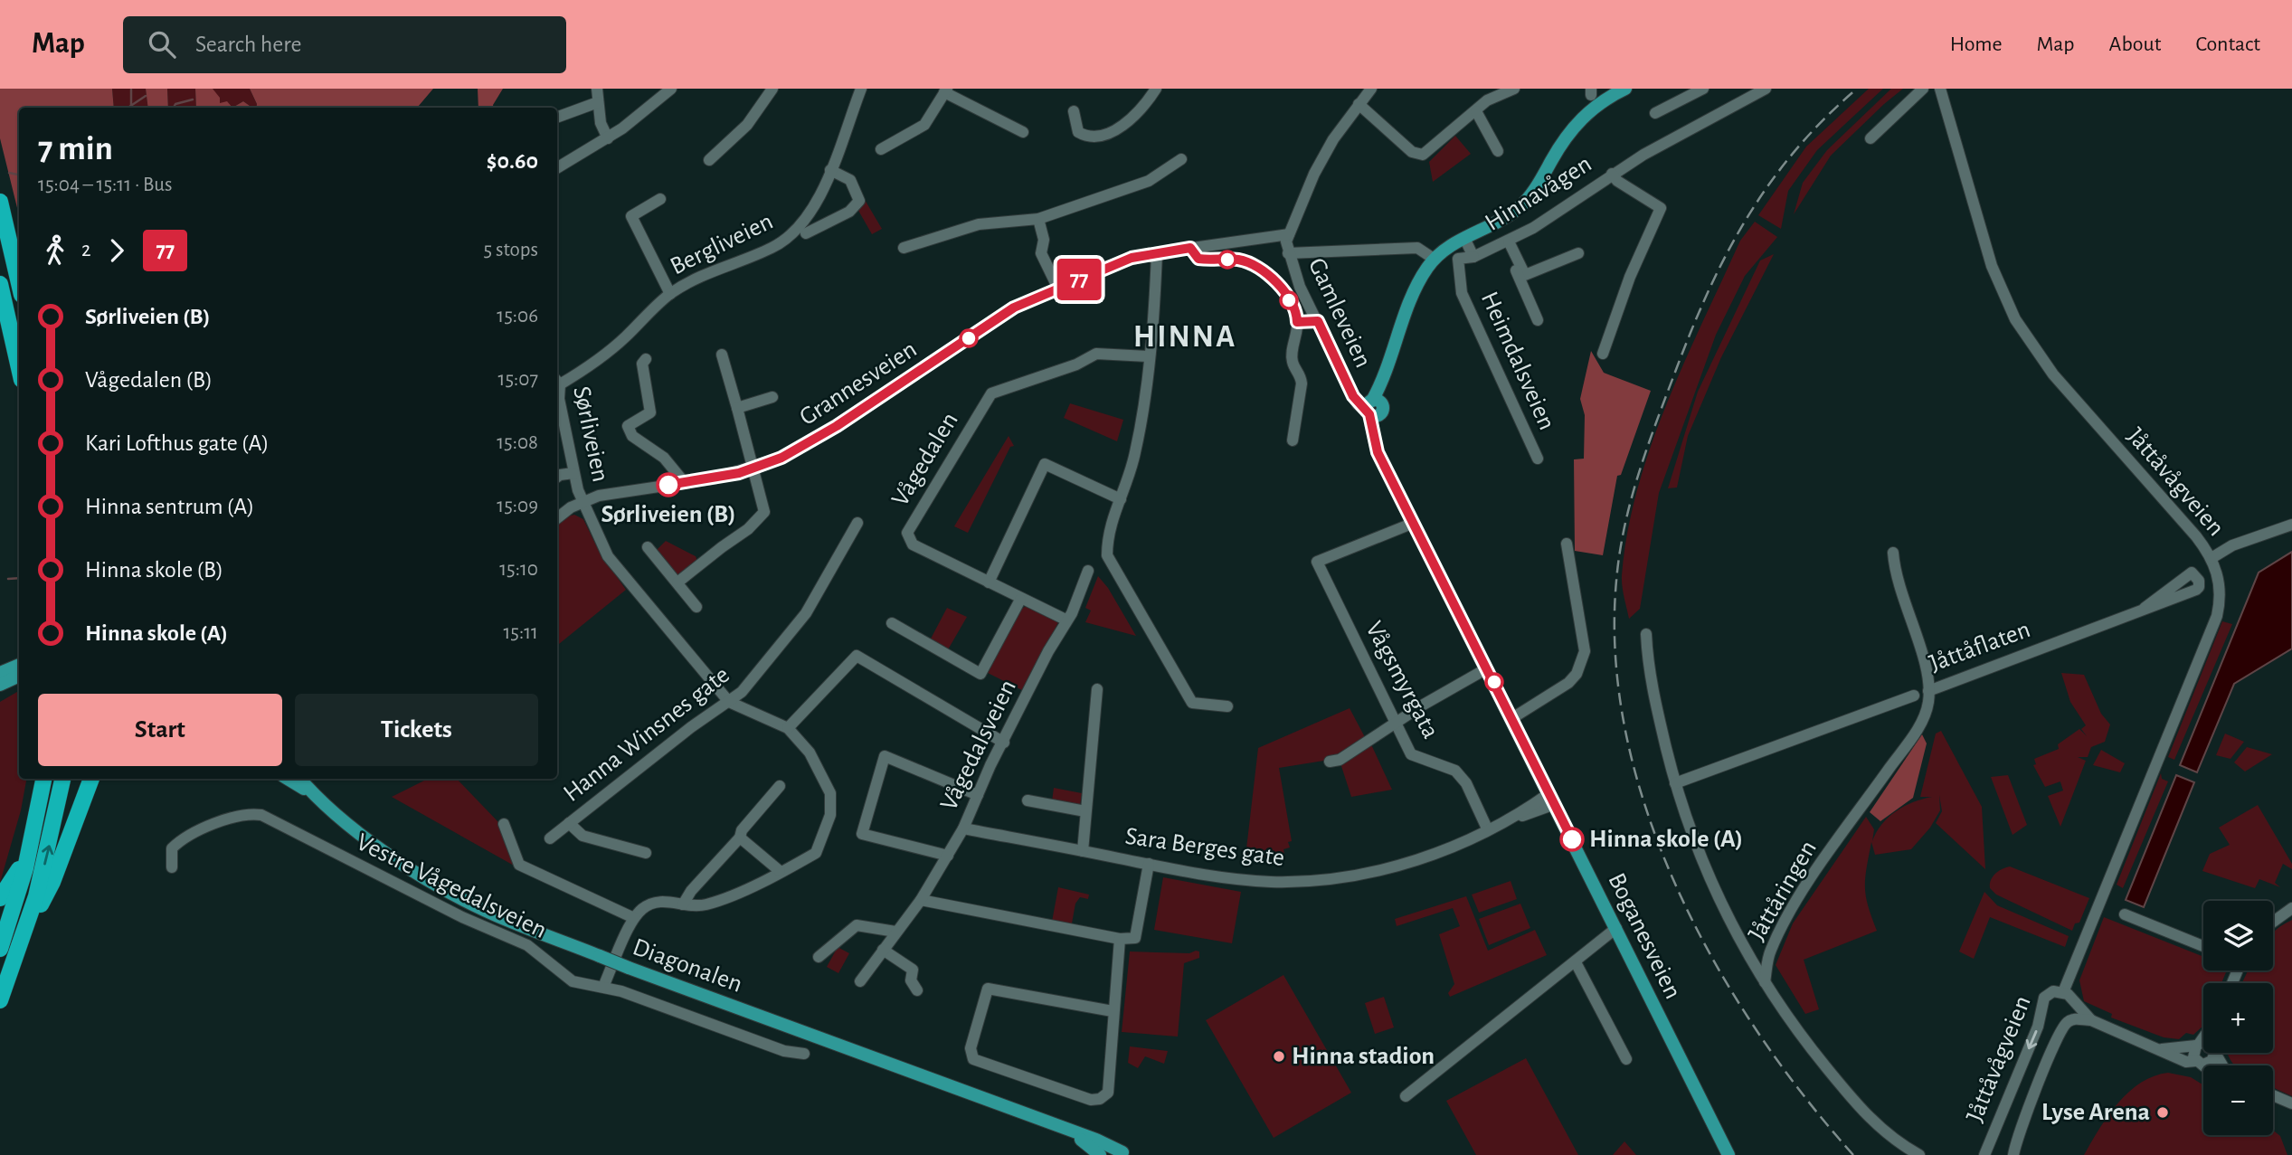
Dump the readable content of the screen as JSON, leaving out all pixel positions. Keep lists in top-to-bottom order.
{
  "streets": {
    "main road": ["Boganesveien", "Diagonalen"],
    "street": [
      "Hinnavågen",
      "Bergliveien",
      "Gamleveien",
      "Heimdalsveien",
      "Grannesveien",
      "Sørliveien",
      "Vågedalen",
      "Jåttåvågveien",
      "Jåttåflaten",
      "Vågsmyrgata",
      "Hanna Winsnes gate",
      "Vågedalsveien",
      "Sara Berges gate",
      "Vestre Vågedalsveien",
      "Jåttåringen"
    ]
  },
  "crossings": [
    ["Hinnavågen", "Heimdalsveien"],
    ["Bergliveien", "Sørliveien"],
    ["Gamleveien", "Grannesveien"],
    ["Gamleveien", "Boganesveien"],
    ["Grannesveien", "Sørliveien"],
    ["Sørliveien", "Hanna Winsnes gate"],
    ["Vågedalen", "Vågedalsveien"],
    ["Jåttåflaten", "Jåttåringen"],
    ["Vågsmyrgata", "Sara Berges gate"],
    ["Vågsmyrgata", "Boganesveien"],
    ["Vågedalsveien", "Sara Berges gate"],
    ["Sara Berges gate", "Boganesveien"]
  ],
  "districts": ["HINNA"],
  "places": [
    "Sørliveien (B)",
    "Hinna skole (A)",
    "Hinna stadion",
    "Lyse Arena"
  ],
  "lines": ["bus line 77"],
  "page": {
    "header": "Map",
    "search": "Search here",
    "nav": [
      "Home",
      "Map",
      "About",
      "Contact"
    ],
    "on_map": "77",
    "heading": ["7 min", "15:04 – 15:11 · Bus", "$0.60"],
    "legs": ["2", "77", "5 stops"],
    "list": [
      {
        "name": "Sørliveien (B)",
        "value": "15:06"
      },
      {
        "name": "Vågedalen (B)",
        "value": "15:07"
      },
      {
        "name": "Kari Lofthus gate (A)",
        "value": "15:08"
      },
      {
        "name": "Hinna sentrum (A)",
        "value": "15:09"
      },
      {
        "name": "Hinna skole (B)",
        "value": "15:10"
      },
      {
        "name": "Hinna skole (A)",
        "value": "15:11"
      }
    ],
    "buttons": ["Start", "Tickets"],
    "map_buttons": ["+", "−"]
  }
}
